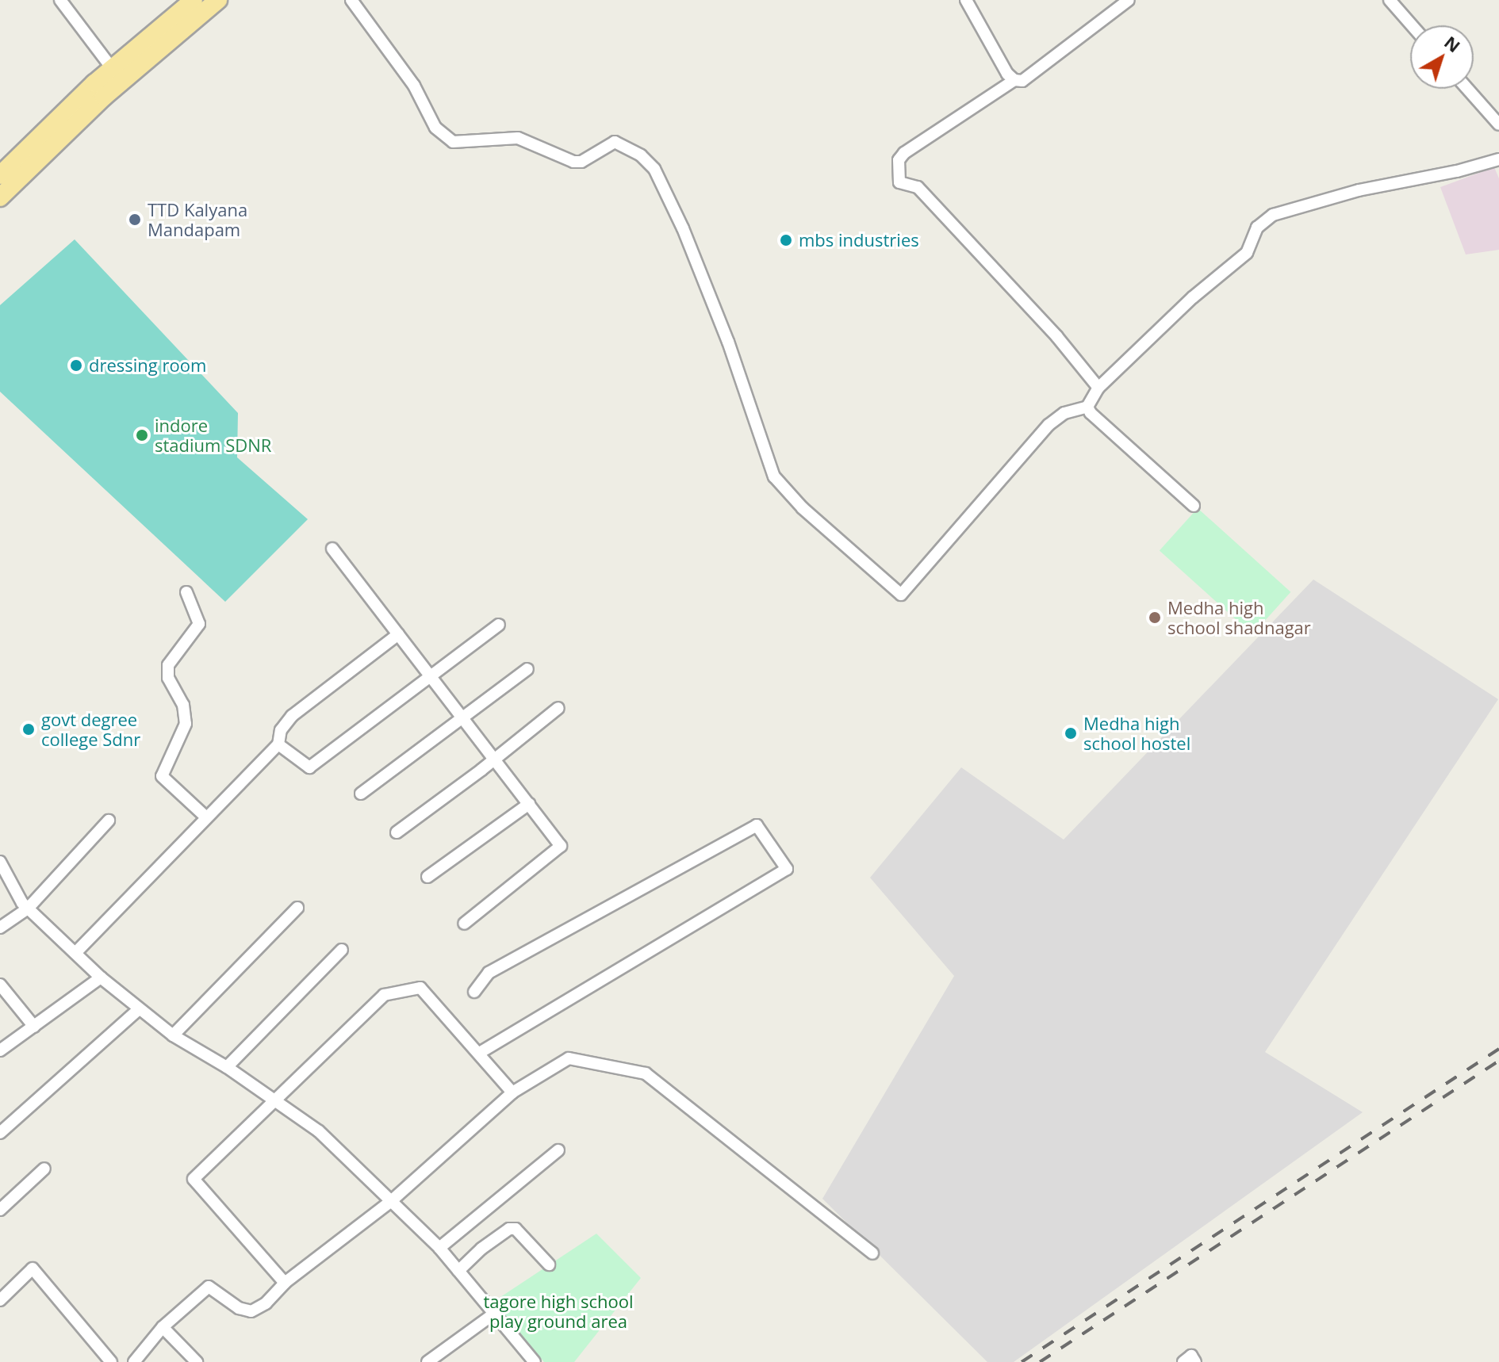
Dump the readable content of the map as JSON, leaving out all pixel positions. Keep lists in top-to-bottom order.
{
  "parks": ["tagore high school play ground area"],
  "places": [
    "TTD Kalyana Mandapam",
    "mbs industries",
    "dressing room",
    "indore stadium SDNR",
    "Medha high school shadnagar",
    "govt degree college Sdnr",
    "Medha high school hostel"
  ],
  "north": "top right"
}
